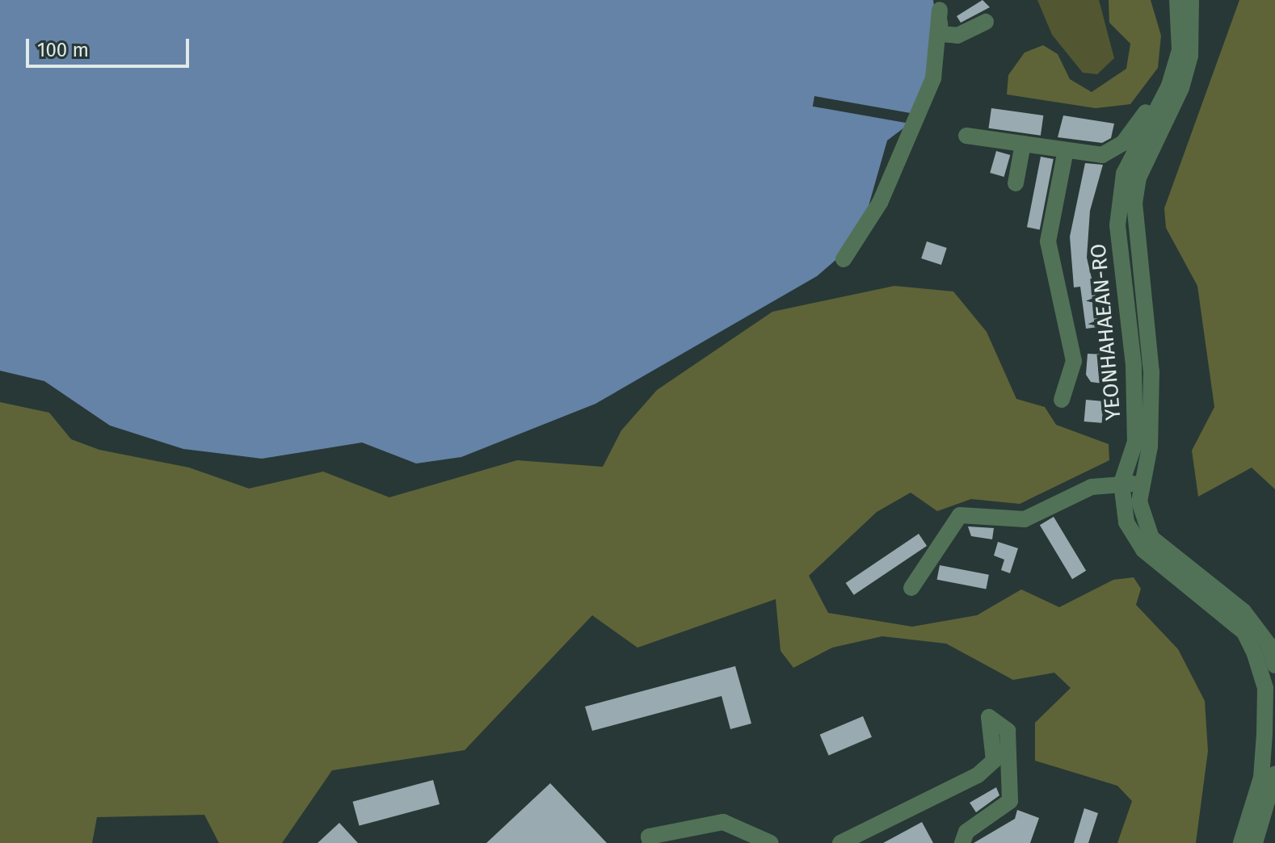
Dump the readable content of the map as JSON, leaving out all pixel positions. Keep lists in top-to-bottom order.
{
  "streets": {
    "street": ["YEONHAHAEAN-RO"]
  },
  "scale_bar": "100 m"
}
